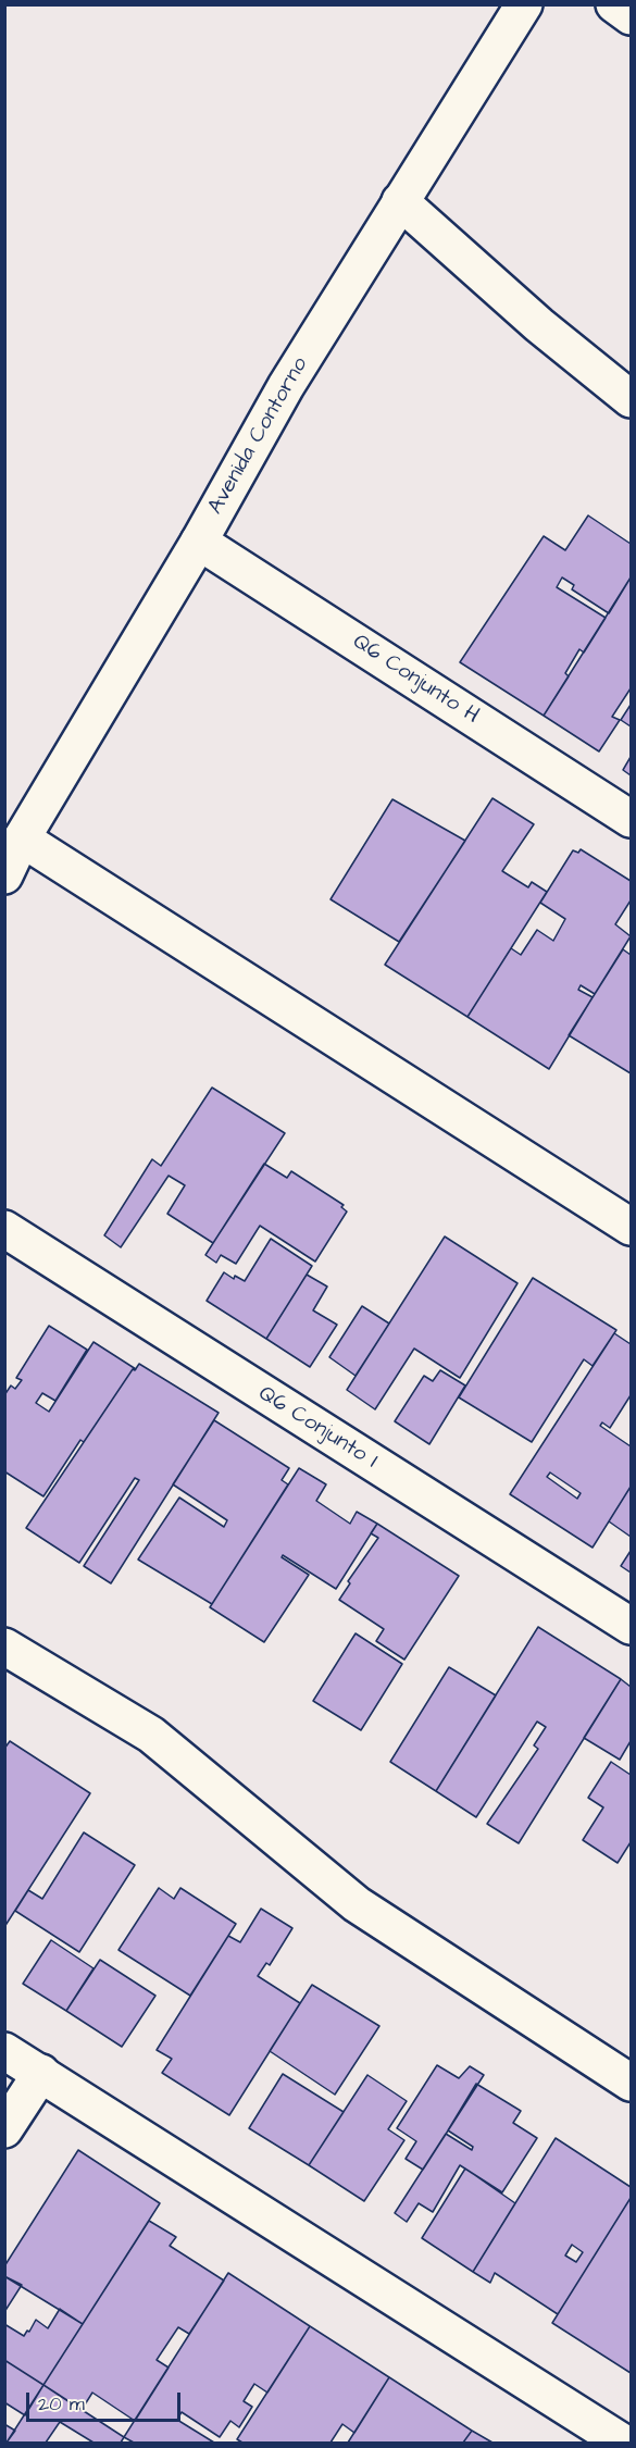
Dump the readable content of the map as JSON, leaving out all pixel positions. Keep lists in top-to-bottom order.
{
  "streets": {
    "street": ["Avenida Contorno", "Q6 Conjunto H", "Q6 Conjunto I"]
  },
  "crossings": [
    ["Avenida Contorno", "Q6 Conjunto H"]
  ],
  "scale_bar": "20 m"
}
